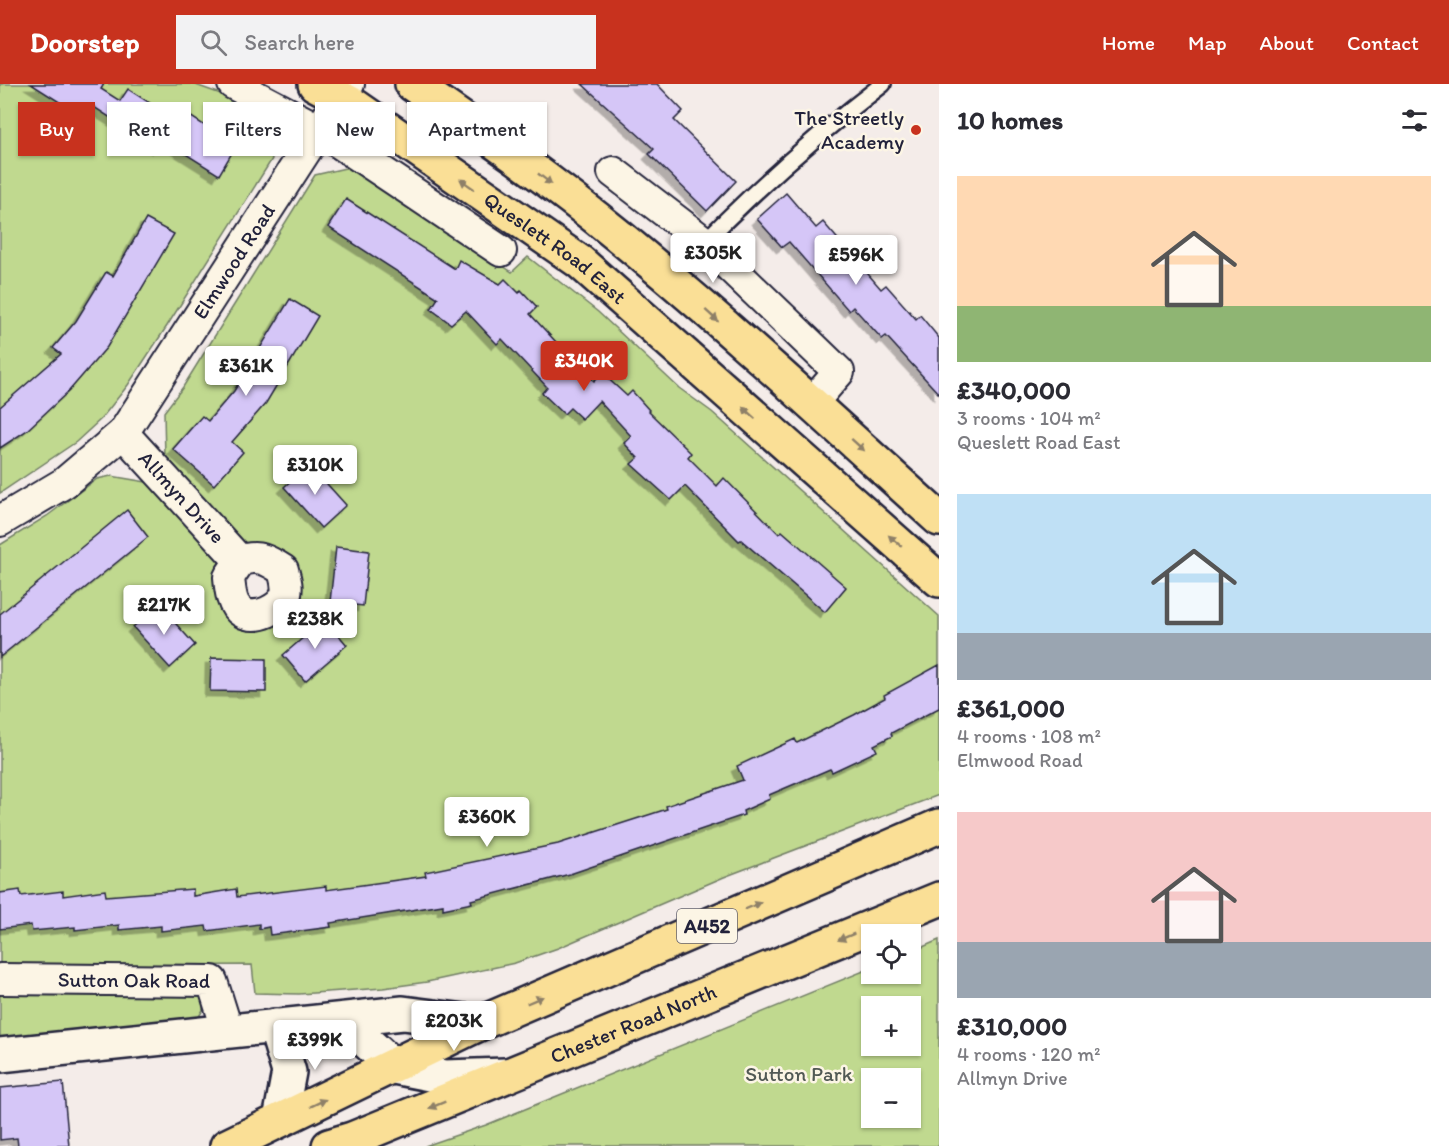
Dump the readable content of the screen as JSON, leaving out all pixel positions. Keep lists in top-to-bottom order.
{
  "streets": {
    "highway": ["Queslett Road East", "A452", "Chester Road North"],
    "street": ["Elmwood Road", "Allmyn Drive", "Sutton Oak Road"]
  },
  "crossings": [
    ["Elmwood Road", "Allmyn Drive"]
  ],
  "parks": ["Sutton Park"],
  "places": ["The Streetly Academy"],
  "page": {
    "header": "Doorstep",
    "search": "Search here",
    "nav": [
      "Home",
      "Map",
      "About",
      "Contact"
    ],
    "heading": "10 homes",
    "chip": [
      "Buy",
      "Rent",
      "Filters",
      "New",
      "Apartment"
    ],
    "list": [
      {
        "name": "£340,000",
        "note": "3 rooms · 104 m² · Queslett Road East"
      },
      {
        "name": "£361,000",
        "note": "4 rooms · 108 m² · Elmwood Road"
      },
      {
        "name": "£310,000",
        "note": "4 rooms · 120 m² · Allmyn Drive"
      }
    ],
    "price": [
      "£305K",
      "£596K",
      "£340K",
      "£361K",
      "£310K",
      "£217K",
      "£238K",
      "£360K",
      "£203K",
      "£399K"
    ],
    "map_buttons": ["+", "−"]
  }
}
